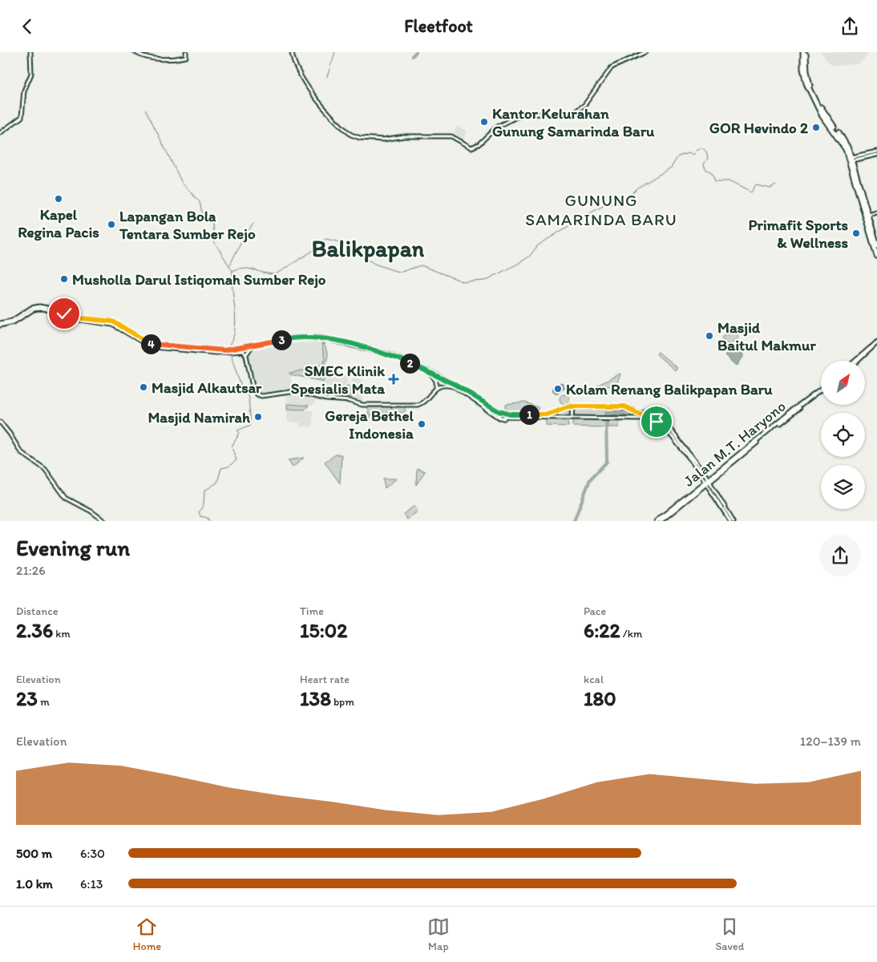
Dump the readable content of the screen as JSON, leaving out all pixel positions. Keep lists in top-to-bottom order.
{
  "streets": {
    "main road": ["Jalan M.T. Haryono"]
  },
  "districts": ["GUNUNG SAMARINDA BARU", "Balikpapan"],
  "places": {
    "other": [
      "Kantor Kelurahan Gunung Samarinda Baru",
      "GOR Hevindo 2",
      "Kapel Regina Pacis",
      "Lapangan Bola Tentara Sumber Rejo",
      "Primafit Sports & Wellness",
      "Musholla Darul Istiqomah Sumber Rejo",
      "Masjid Baitul Makmur",
      "Masjid Alkautsar",
      "Kolam Renang Balikpapan Baru",
      "Masjid Namirah",
      "Gereja Bethel Indonesia"
    ],
    "health": ["SMEC Klinik Spesialis Mata"]
  },
  "north": "top right",
  "page": {
    "header": "Fleetfoot",
    "pins": [
      "3",
      "4",
      "2",
      "1"
    ],
    "heading": ["Evening run", "21:26"],
    "stats": [
      ["Distance", "2.36 km"],
      ["Time", "15:02"],
      ["Pace", "6:22 /km"],
      ["Elevation", "23 m"],
      ["Heart rate", "138 bpm"],
      ["kcal", "180"]
    ],
    "chart": ["Elevation", "120–139 m"],
    "list": [
      {
        "name": "500 m",
        "note": "6:30"
      },
      {
        "name": "1.0 km",
        "note": "6:13"
      }
    ],
    "tabs": ["Home", "Map", "Saved"]
  }
}
